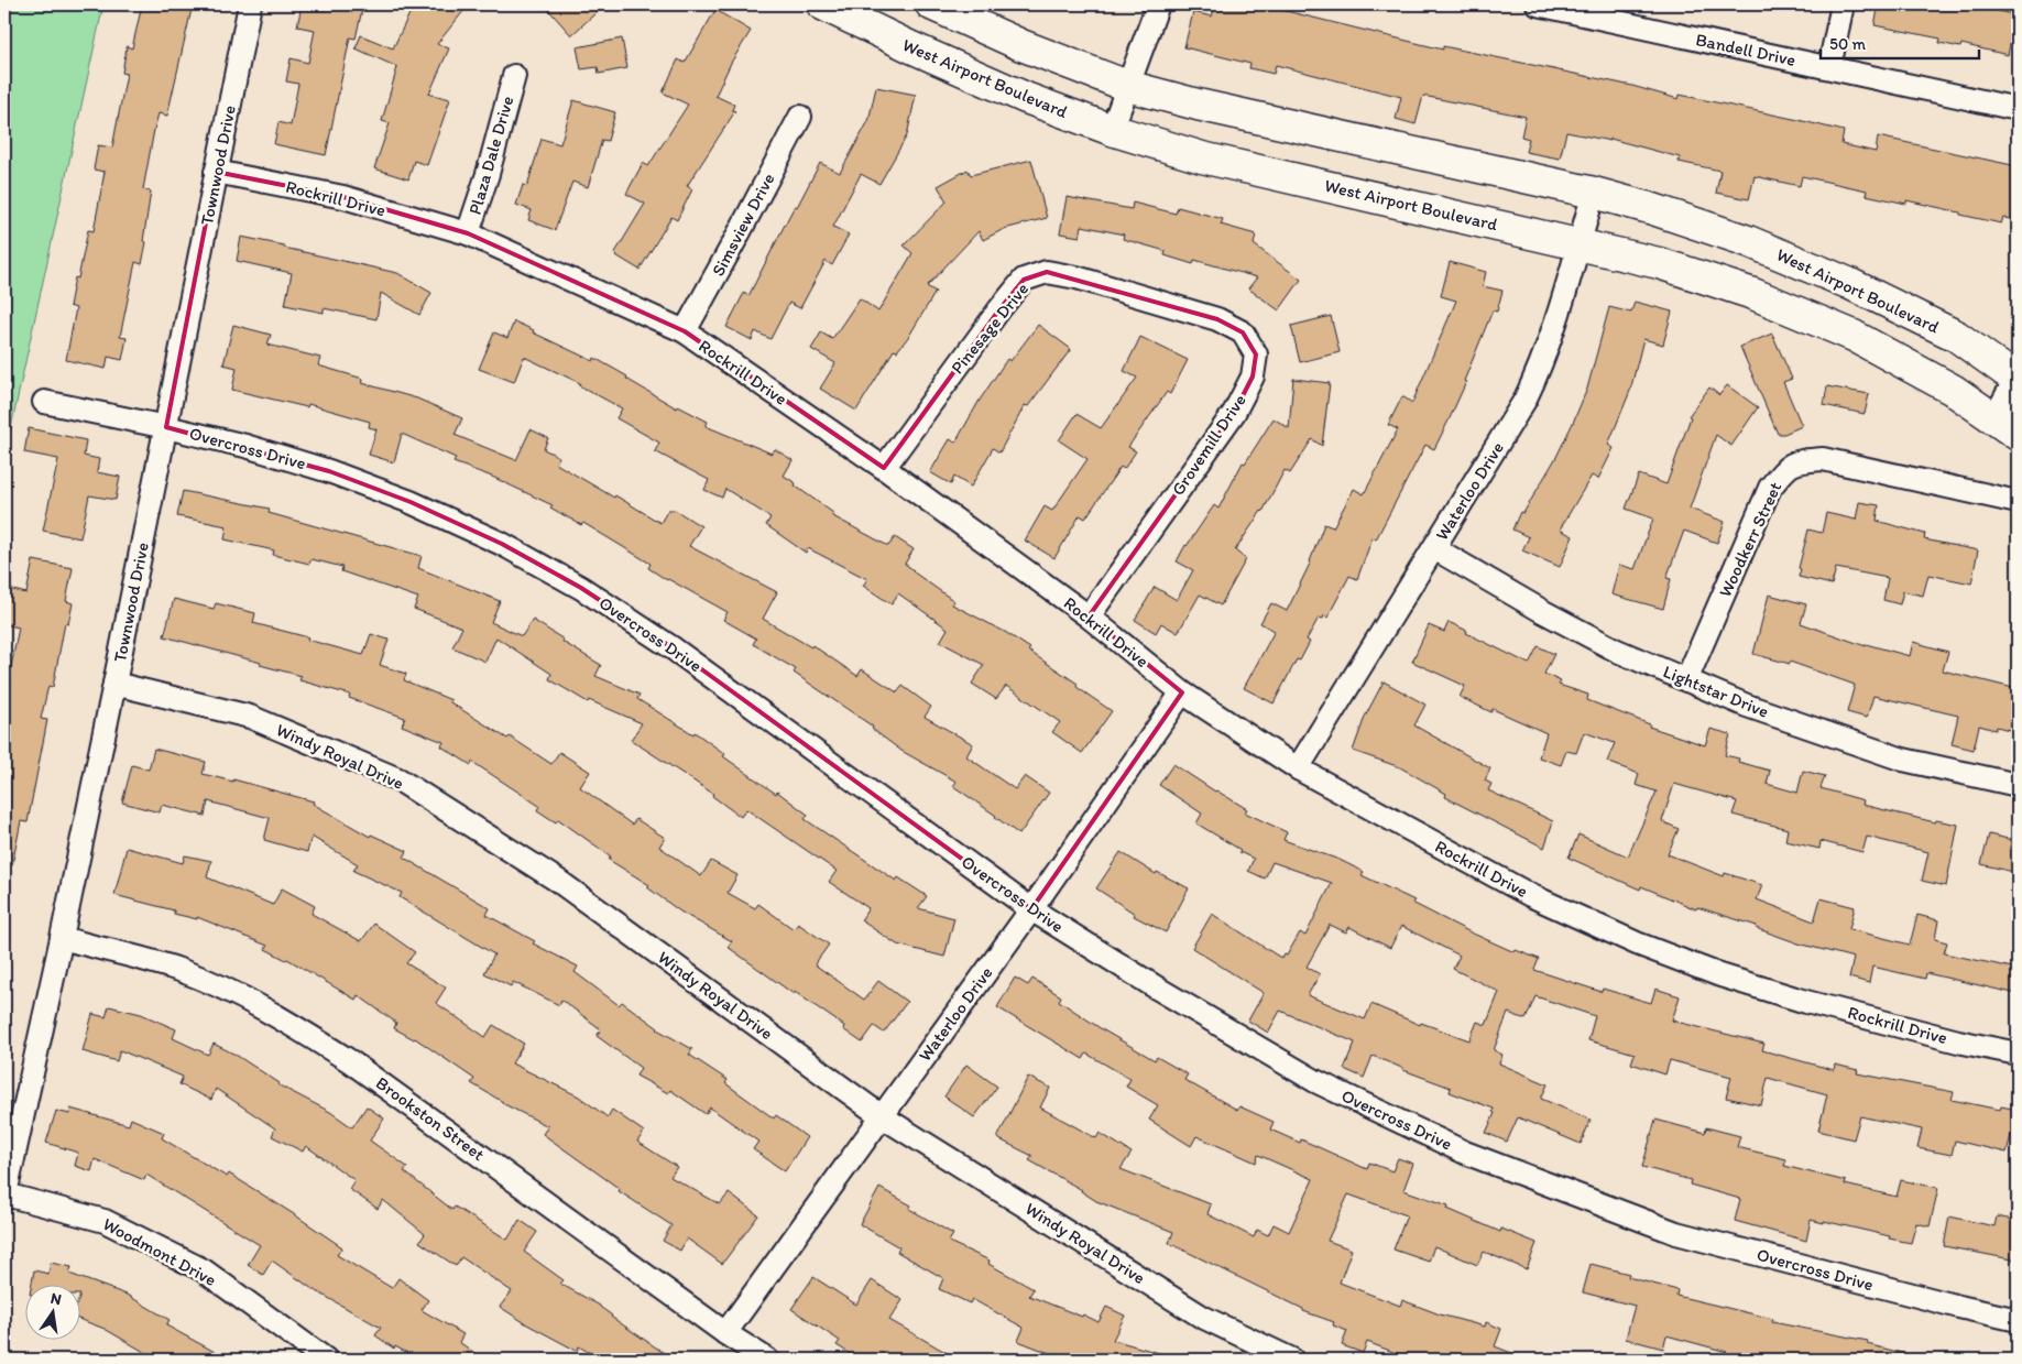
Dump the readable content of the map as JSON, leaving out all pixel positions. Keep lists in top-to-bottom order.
{
  "streets": {
    "main road": ["West Airport Boulevard"],
    "street": [
      "Bandell Drive",
      "Plaza Dale Drive",
      "Townwood Drive",
      "Rockrill Drive",
      "Simsview Drive",
      "Pinesage Drive",
      "Grovemill Drive",
      "Overcross Drive",
      "Waterloo Drive",
      "Woodkerr Street",
      "Lightstar Drive",
      "Windy Royal Drive",
      "Brookston Street",
      "Woodmont Drive"
    ]
  },
  "crossings": [
    ["West Airport Boulevard", "Waterloo Drive"],
    ["Plaza Dale Drive", "Rockrill Drive"],
    ["Townwood Drive", "Rockrill Drive"],
    ["Townwood Drive", "Overcross Drive"],
    ["Townwood Drive", "Windy Royal Drive"],
    ["Townwood Drive", "Brookston Street"],
    ["Townwood Drive", "Woodmont Drive"],
    ["Rockrill Drive", "Simsview Drive"],
    ["Rockrill Drive", "Pinesage Drive"],
    ["Rockrill Drive", "Grovemill Drive"],
    ["Rockrill Drive", "Waterloo Drive"],
    ["Pinesage Drive", "Grovemill Drive"],
    ["Overcross Drive", "Waterloo Drive"],
    ["Waterloo Drive", "Lightstar Drive"],
    ["Waterloo Drive", "Windy Royal Drive"],
    ["Waterloo Drive", "Brookston Street"],
    ["Woodkerr Street", "Lightstar Drive"]
  ],
  "scale_bar": "50 m",
  "north": "top"
}
